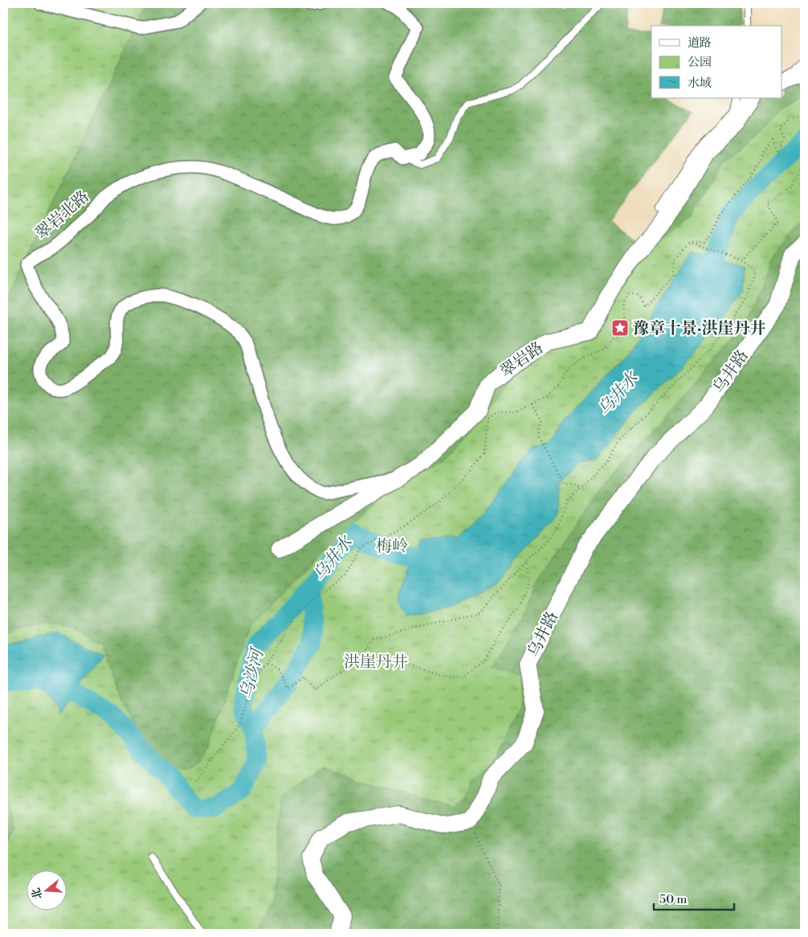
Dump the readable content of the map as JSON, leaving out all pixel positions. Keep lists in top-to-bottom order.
{
  "streets": {
    "street": ["翠岩北路", "翠岩路", "乌井路"]
  },
  "crossings": [
    ["翠岩北路", "翠岩路"]
  ],
  "water": ["乌井水", "乌沙河"],
  "parks": ["梅岭", "洪崖丹井"],
  "places": {
    "place": ["豫章十景·洪崖丹井"]
  },
  "legend": ["道路", "公园", "水域"],
  "scale_bar": "50 m",
  "north": "left"
}
